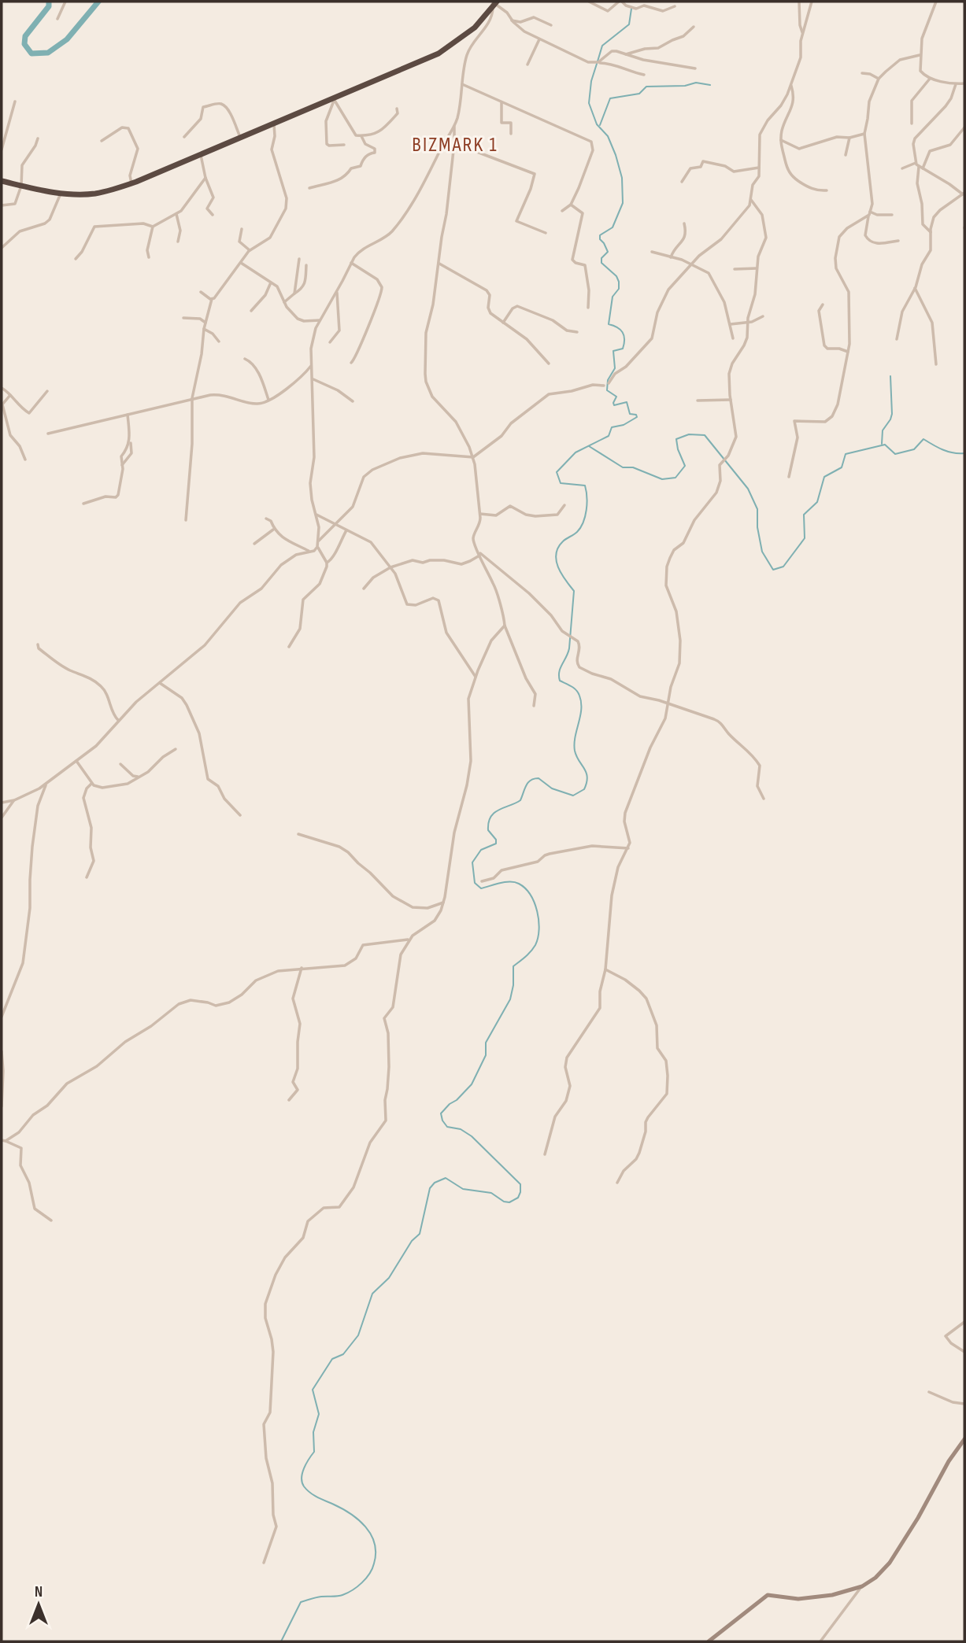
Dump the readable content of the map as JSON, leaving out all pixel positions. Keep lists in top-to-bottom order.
{
  "districts": ["BIZMARK 1"],
  "north": "top"
}
